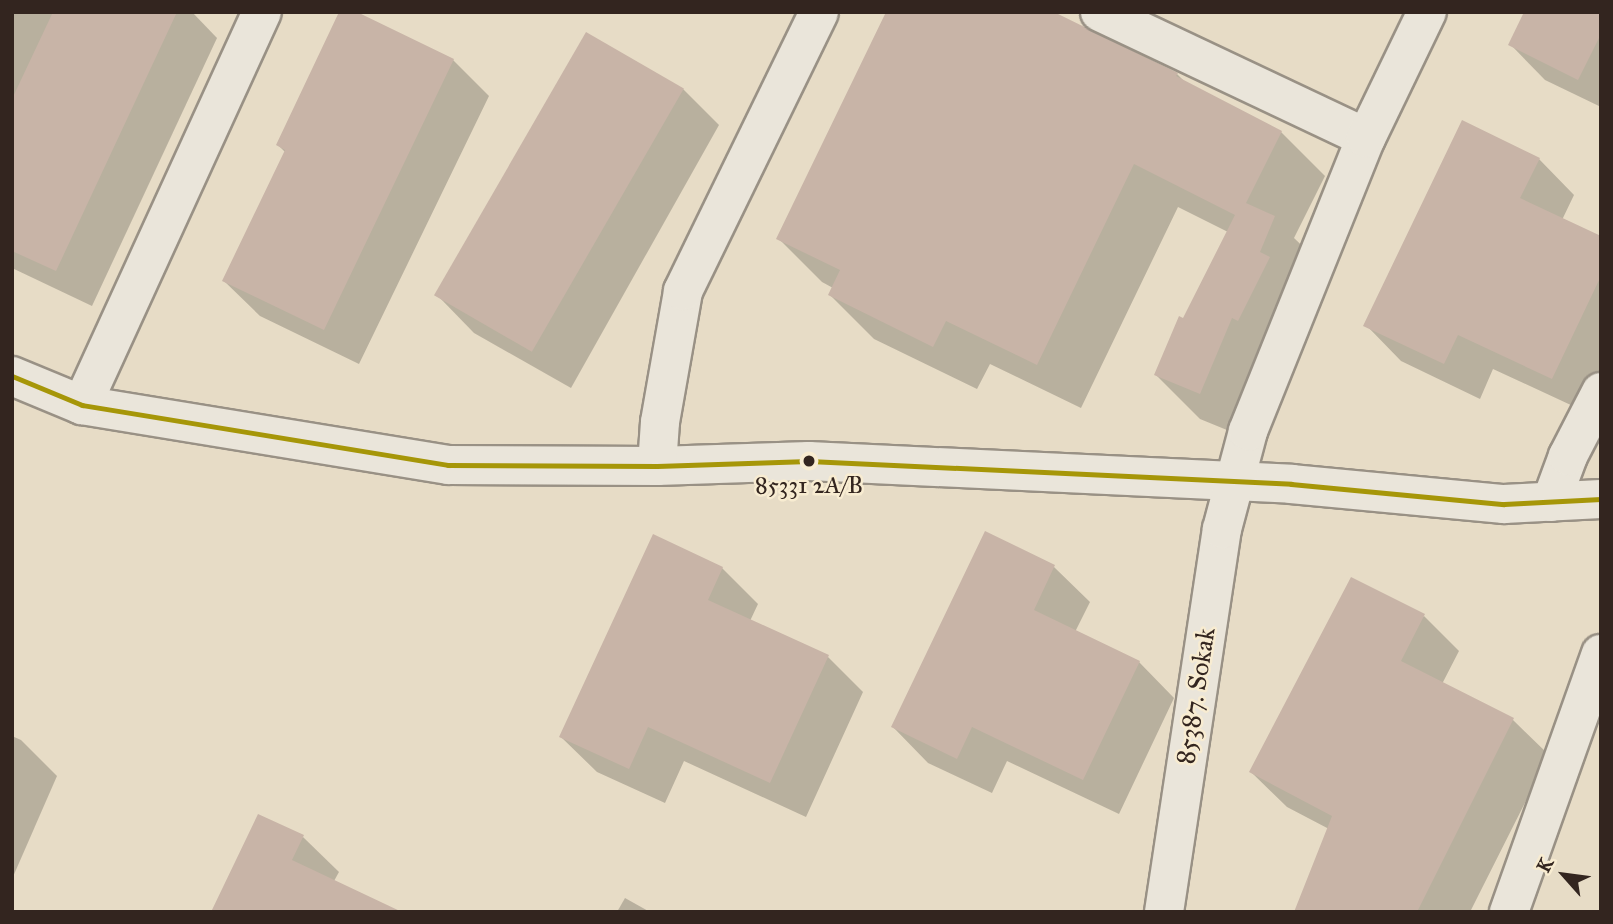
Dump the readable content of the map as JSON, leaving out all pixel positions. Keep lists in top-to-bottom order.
{
  "streets": {
    "street": ["85387. Sokak"]
  },
  "places": ["85331 2A/B"],
  "north": "top left"
}
